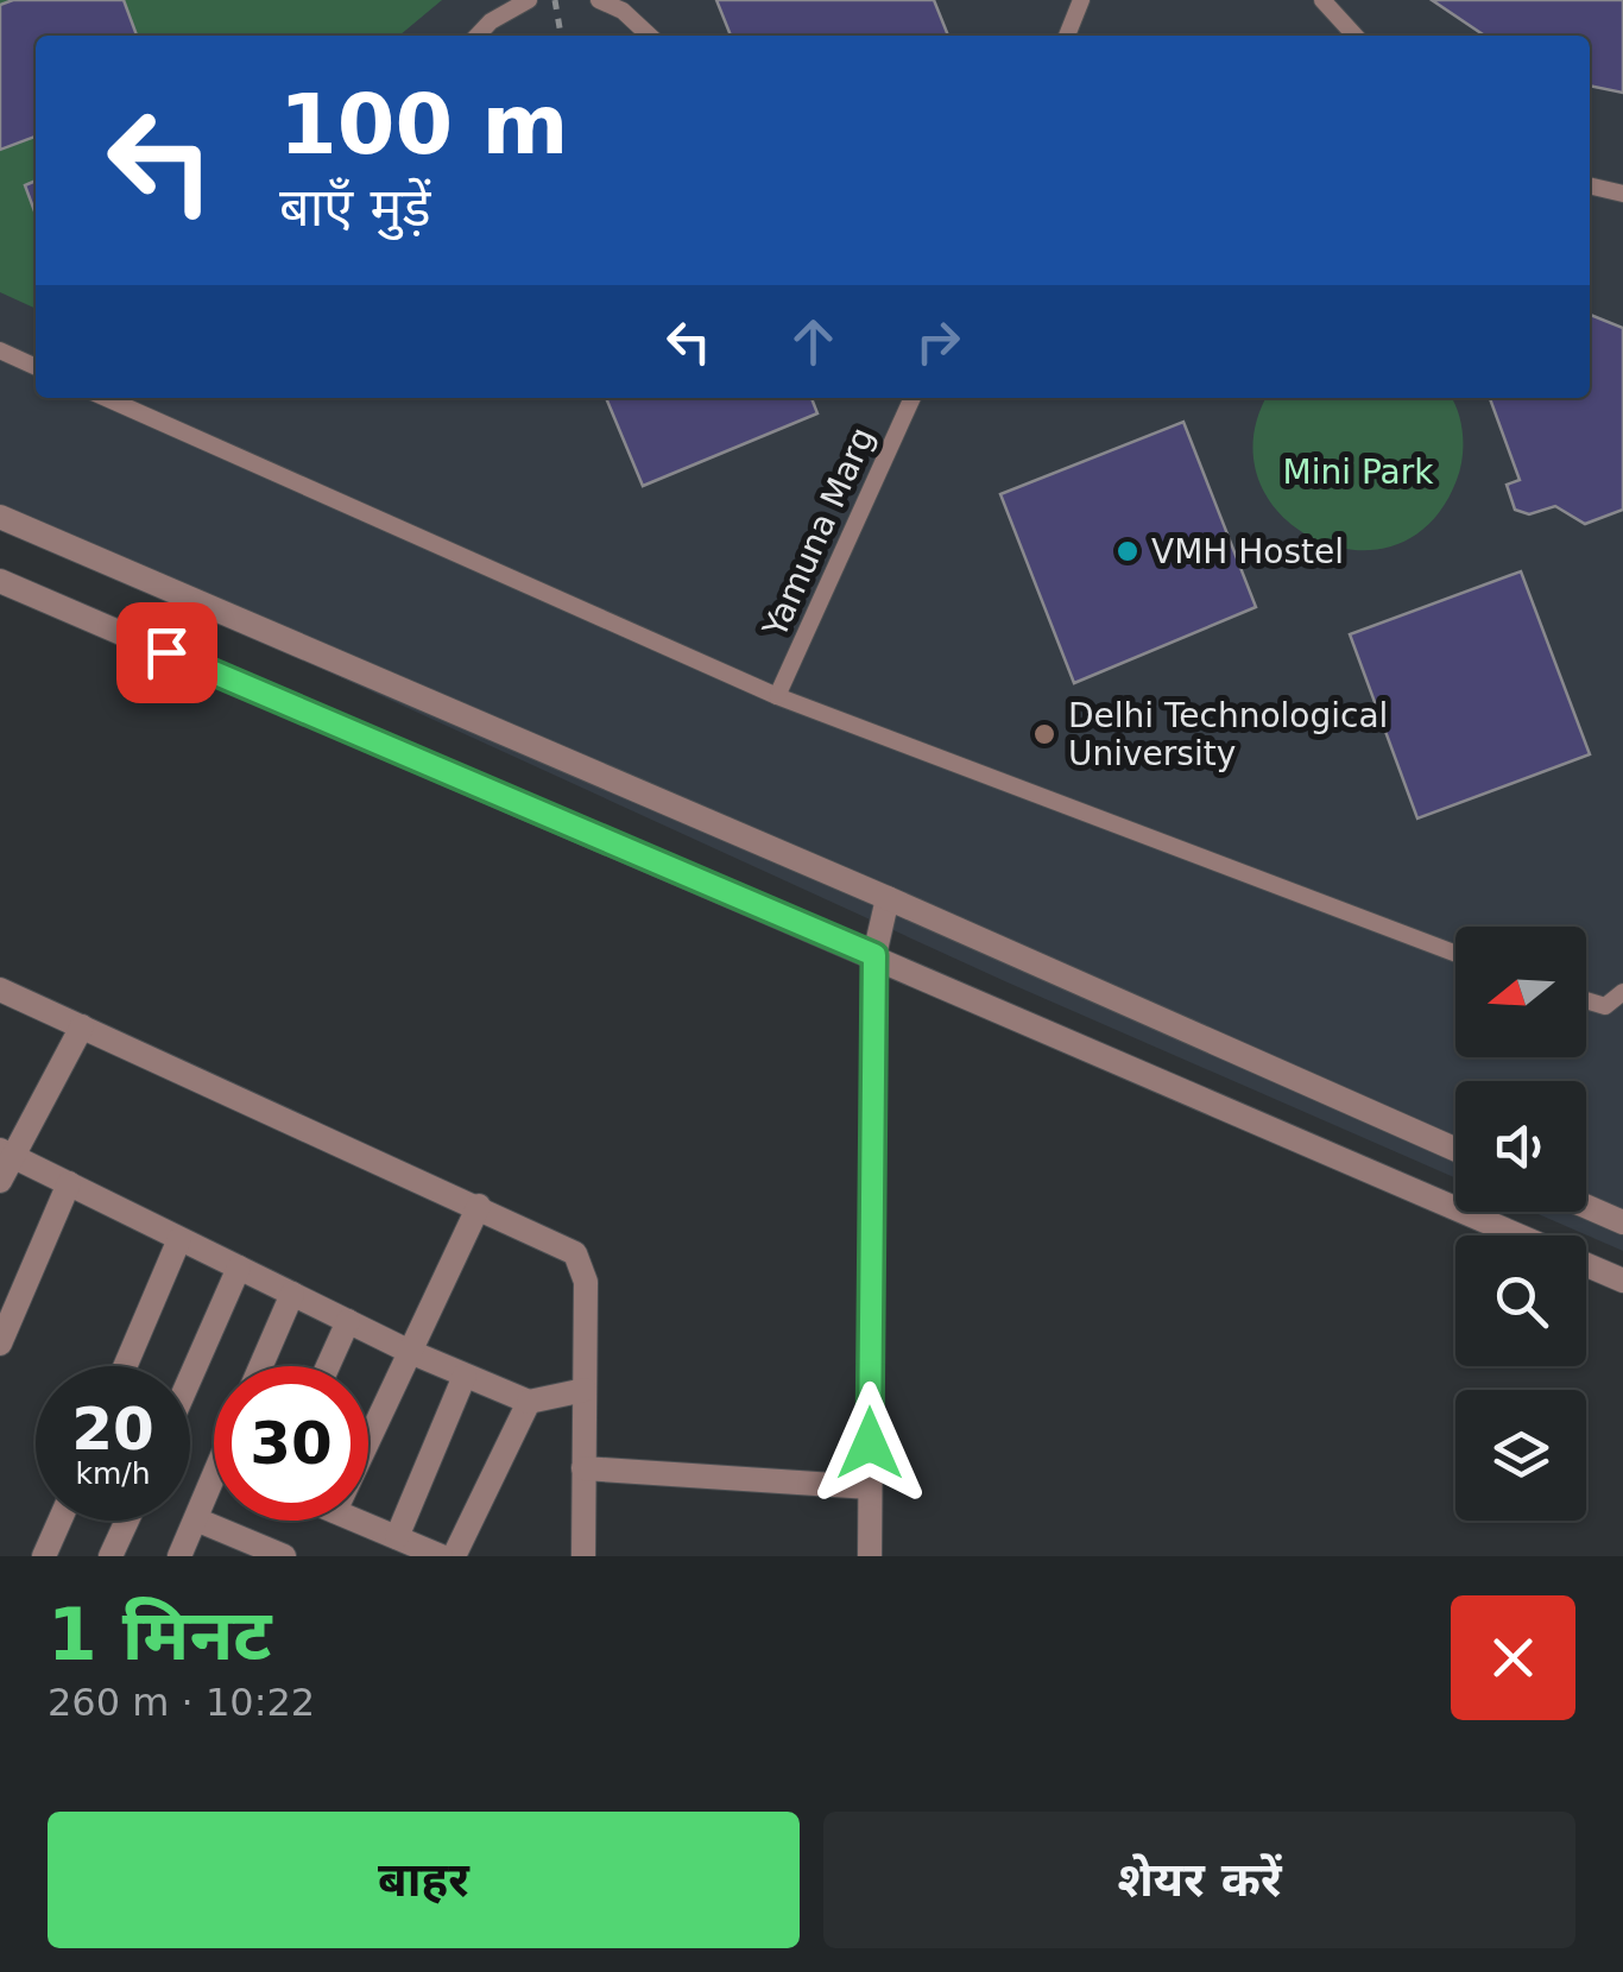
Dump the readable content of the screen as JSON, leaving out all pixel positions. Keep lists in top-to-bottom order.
{
  "streets": {
    "lane": ["Yamuna Marg"]
  },
  "parks": ["Mini Park"],
  "places": ["VMH Hostel", "Delhi Technological University"],
  "north": "left",
  "page": {
    "turn": ["100 m", "बाएँ मुड़ें"],
    "speed": "20 km/h",
    "limit": "30",
    "heading": ["1 मिनट", "260 m · 10:22"],
    "buttons": ["बाहर", "शेयर करें"]
  }
}
